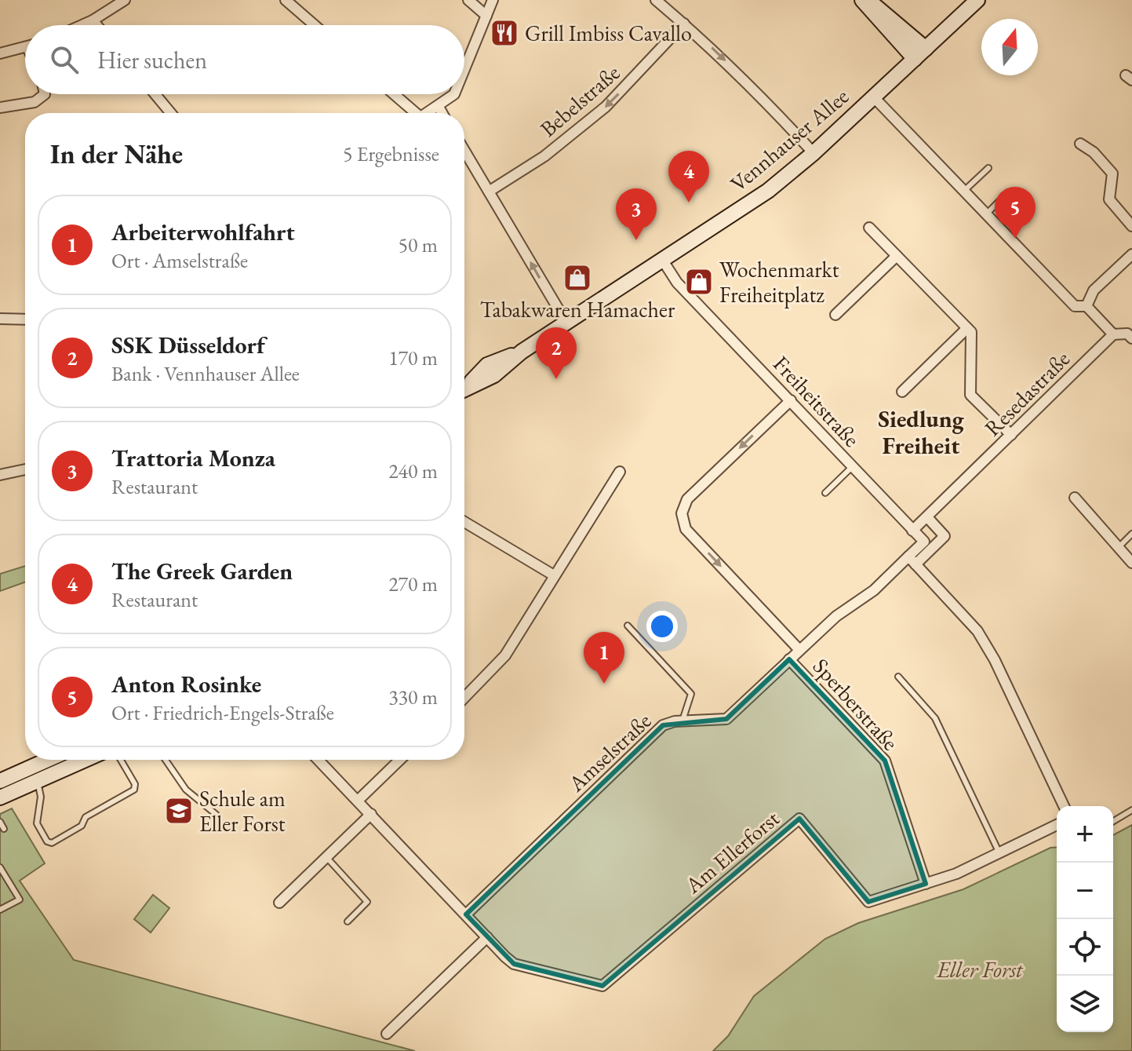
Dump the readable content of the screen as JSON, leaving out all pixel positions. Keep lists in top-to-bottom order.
{
  "streets": {
    "main road": ["Vennhauser Allee"],
    "street": [
      "Bebelstraße",
      "Resedastraße",
      "Freiheitstraße",
      "Sperberstraße",
      "Amselstraße",
      "Am Ellerforst"
    ]
  },
  "crossings": [
    ["Vennhauser Allee", "Freiheitstraße"],
    ["Resedastraße", "Freiheitstraße"],
    ["Freiheitstraße", "Sperberstraße"],
    ["Sperberstraße", "Amselstraße"],
    ["Sperberstraße", "Am Ellerforst"],
    ["Amselstraße", "Am Ellerforst"]
  ],
  "one_way": ["Bebelstraße"],
  "districts": ["Siedlung Freiheit"],
  "parks": ["Eller Forst"],
  "places": {
    "restaurant": ["Grill Imbiss Cavallo"],
    "shop": ["Tabakwaren Hamacher", "Wochenmarkt Freiheitplatz"],
    "school or university": ["Schule am Eller Forst"]
  },
  "north": "top",
  "page": {
    "search": "Hier suchen",
    "heading": ["In der Nähe", "5 Ergebnisse"],
    "pins": [
      "4",
      "5",
      "3",
      "2",
      "1"
    ],
    "list": [
      {
        "mark": "1",
        "name": "Arbeiterwohlfahrt",
        "note": "Ort · Amselstraße",
        "value": "50 m"
      },
      {
        "mark": "2",
        "name": "SSK Düsseldorf",
        "note": "Bank · Vennhauser Allee",
        "value": "170 m"
      },
      {
        "mark": "3",
        "name": "Trattoria Monza",
        "note": "Restaurant",
        "value": "240 m"
      },
      {
        "mark": "4",
        "name": "The Greek Garden",
        "note": "Restaurant",
        "value": "270 m"
      },
      {
        "mark": "5",
        "name": "Anton Rosinke",
        "note": "Ort · Friedrich-Engels-Straße",
        "value": "330 m"
      }
    ],
    "map_buttons": ["+", "−"]
  }
}
